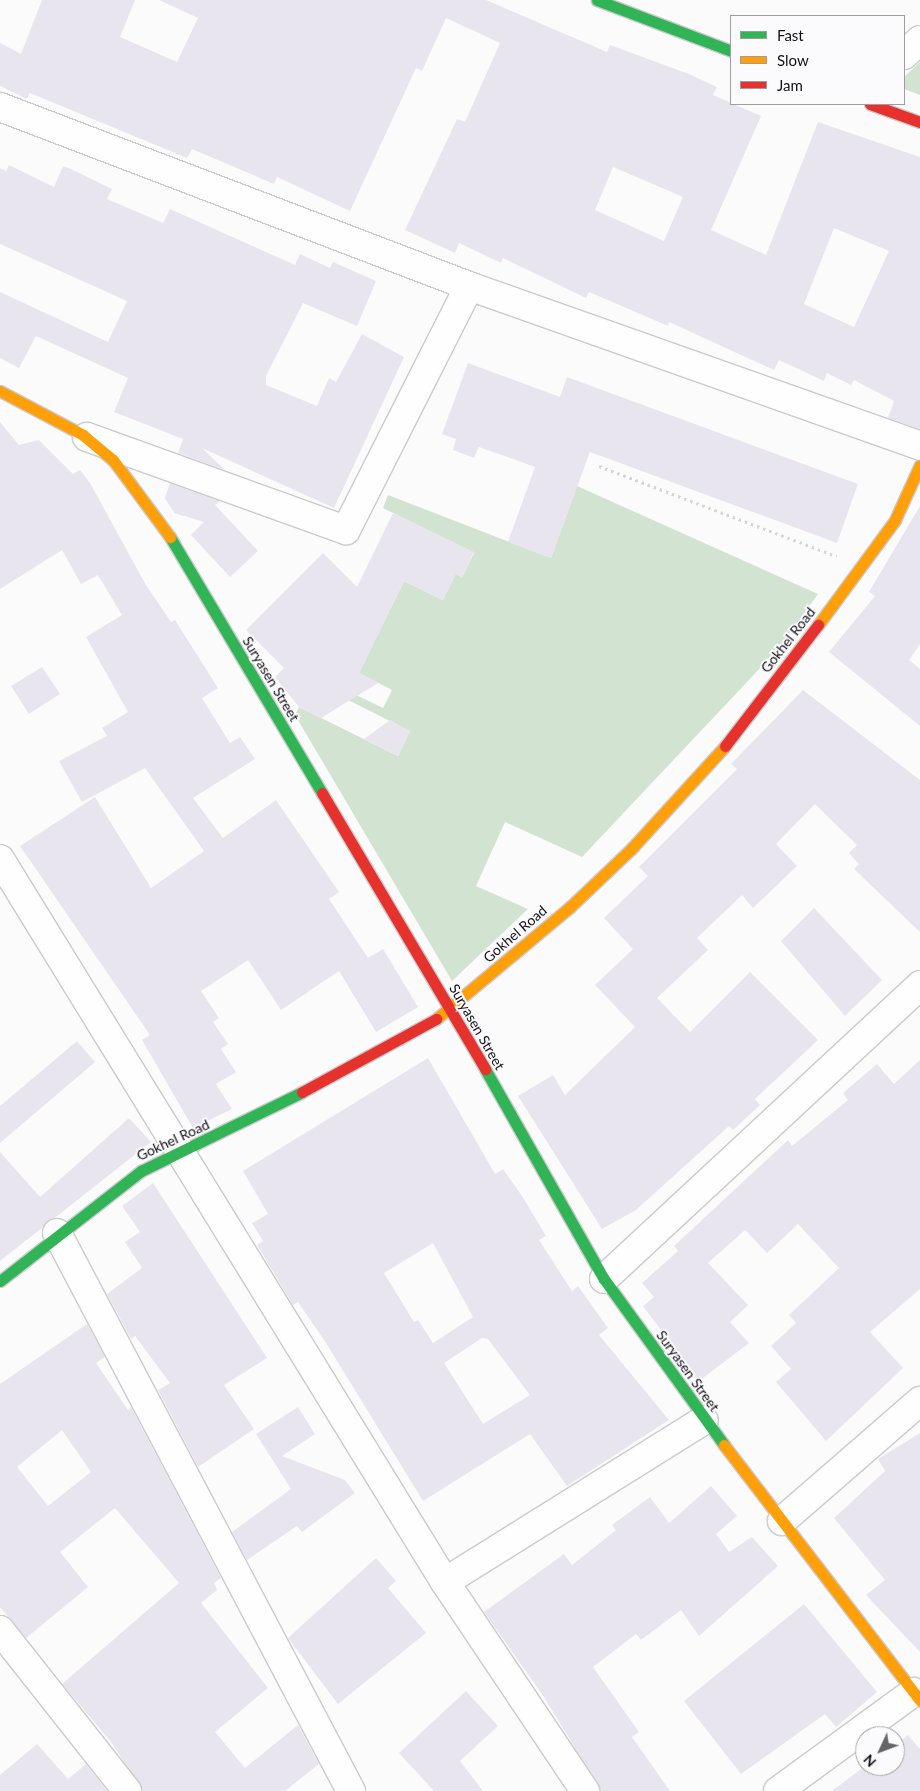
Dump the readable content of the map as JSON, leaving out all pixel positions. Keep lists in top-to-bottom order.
{
  "streets": {
    "street": ["Gokhel Road", "Suryasen Street"]
  },
  "crossings": [
    ["Gokhel Road", "Suryasen Street"]
  ],
  "legend": ["Fast", "Slow", "Jam"],
  "north": "bottom left"
}
